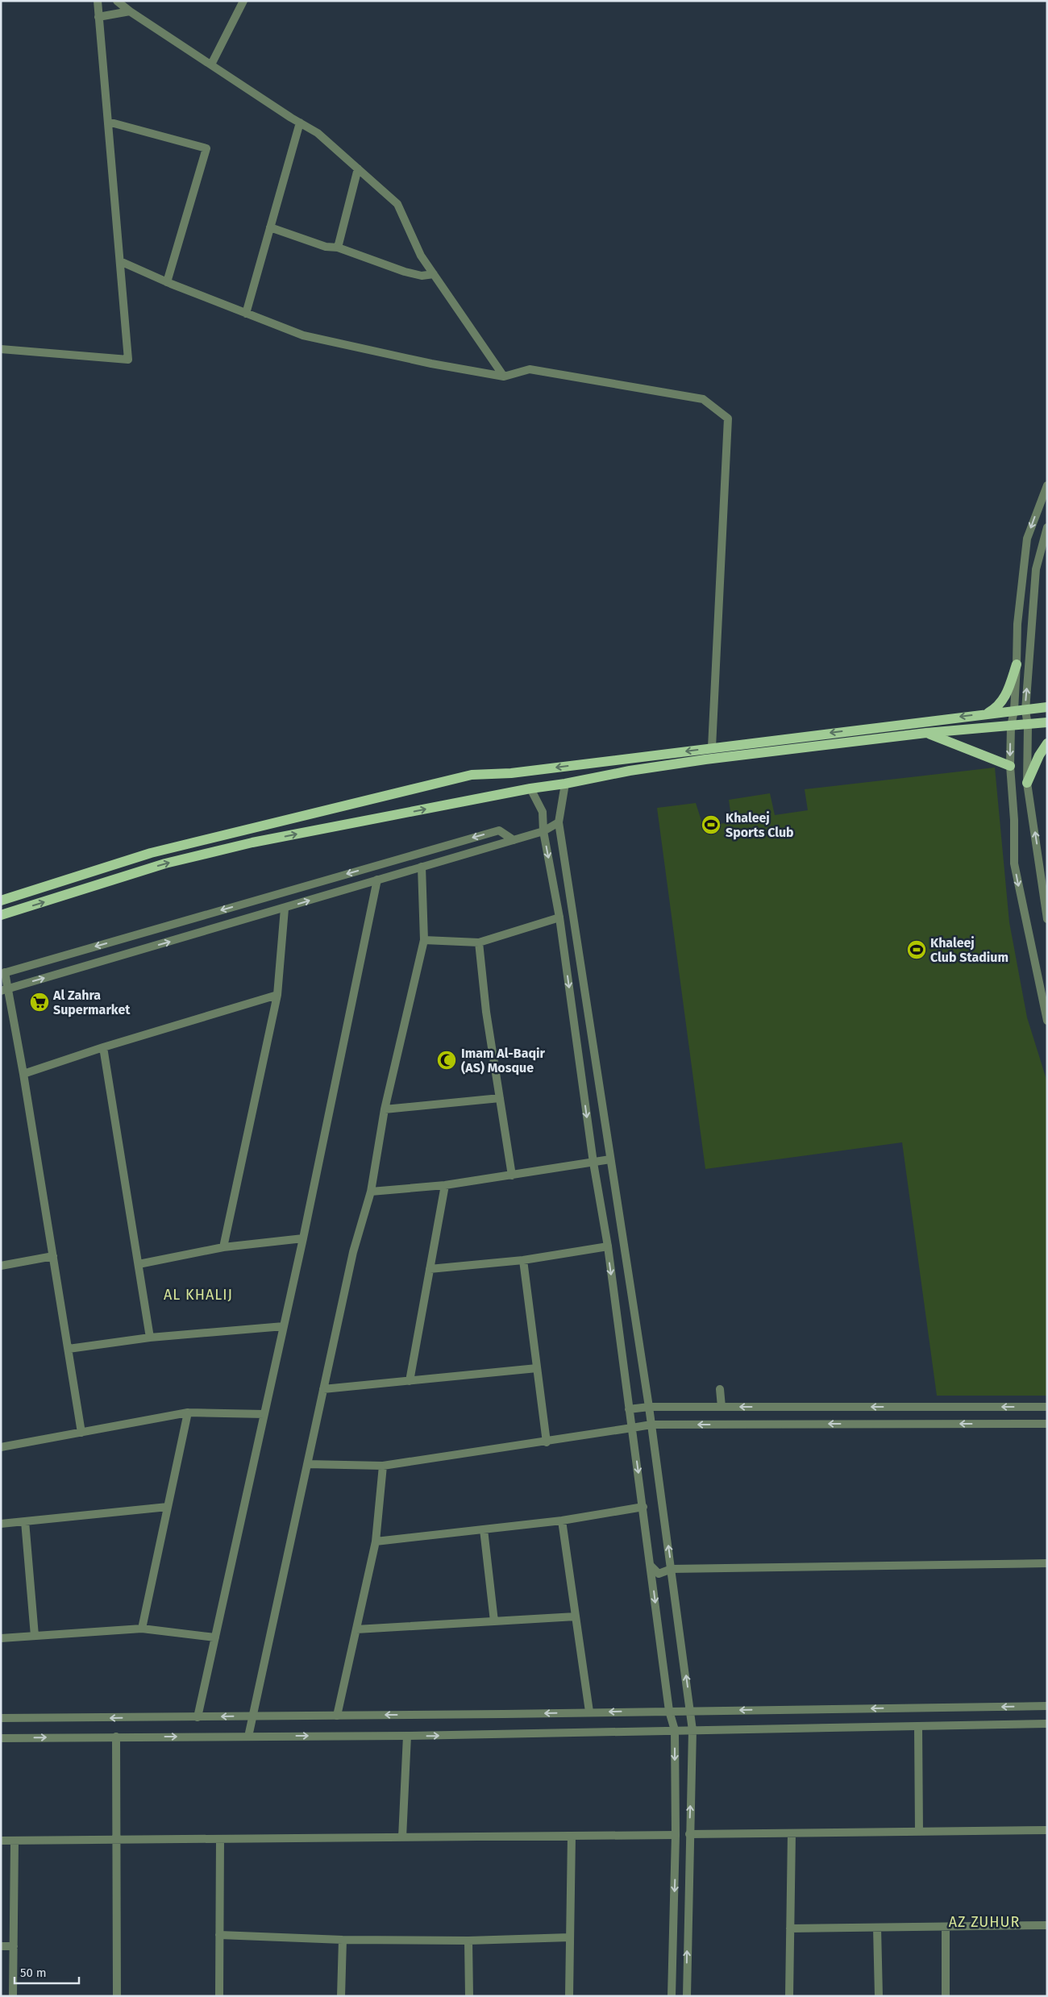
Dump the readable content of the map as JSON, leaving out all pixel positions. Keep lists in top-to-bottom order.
{
  "districts": ["AL KHALIJ", "AZ ZUHUR"],
  "places": {
    "sports": ["Khaleej Sports Club", "Khaleej Club Stadium"],
    "supermarket": ["Al Zahra Supermarket"],
    "mosque": ["Imam Al-Baqir (AS) Mosque"]
  },
  "scale_bar": "50 m"
}
